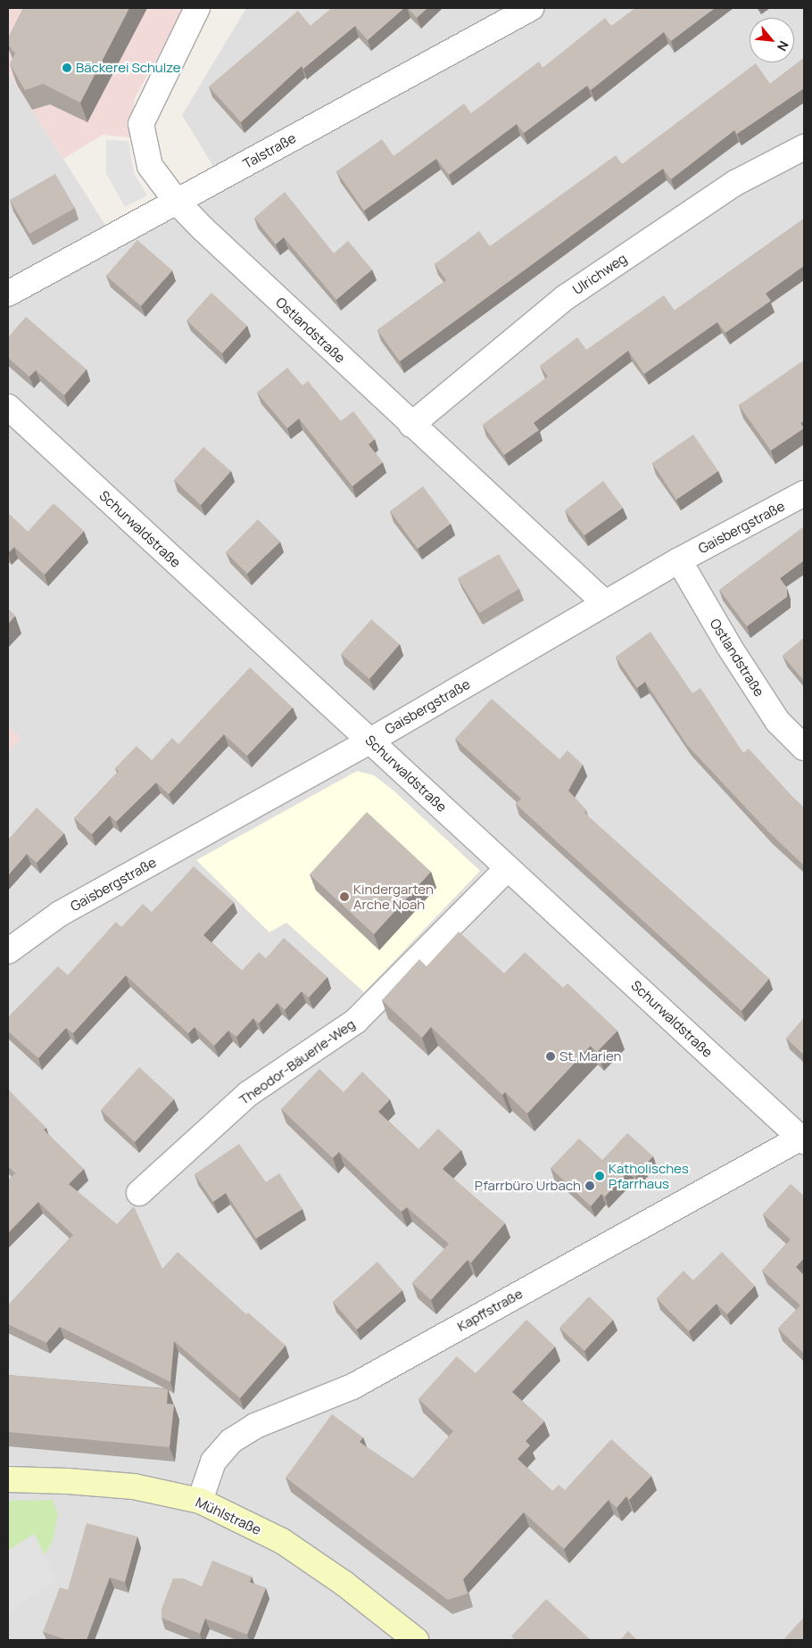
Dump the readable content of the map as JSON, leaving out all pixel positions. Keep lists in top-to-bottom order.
{
  "streets": {
    "street": [
      "Talstraße",
      "Ulrichweg",
      "Ostlandstraße",
      "Gaisbergstraße",
      "Schurwaldstraße",
      "Theodor-Bäuerle-Weg",
      "Kapffstraße",
      "Mühlstraße"
    ]
  },
  "crossings": [
    ["Talstraße", "Ostlandstraße"],
    ["Ulrichweg", "Ostlandstraße"],
    ["Ostlandstraße", "Gaisbergstraße"],
    ["Gaisbergstraße", "Schurwaldstraße"],
    ["Schurwaldstraße", "Theodor-Bäuerle-Weg"],
    ["Schurwaldstraße", "Kapffstraße"],
    ["Kapffstraße", "Mühlstraße"]
  ],
  "places": [
    "Bäckerei Schulze",
    "Kindergarten Arche Noah",
    "St. Marien",
    "Katholisches Pfarrhaus",
    "Pfarrbüro Urbach"
  ],
  "north": "bottom right"
}
